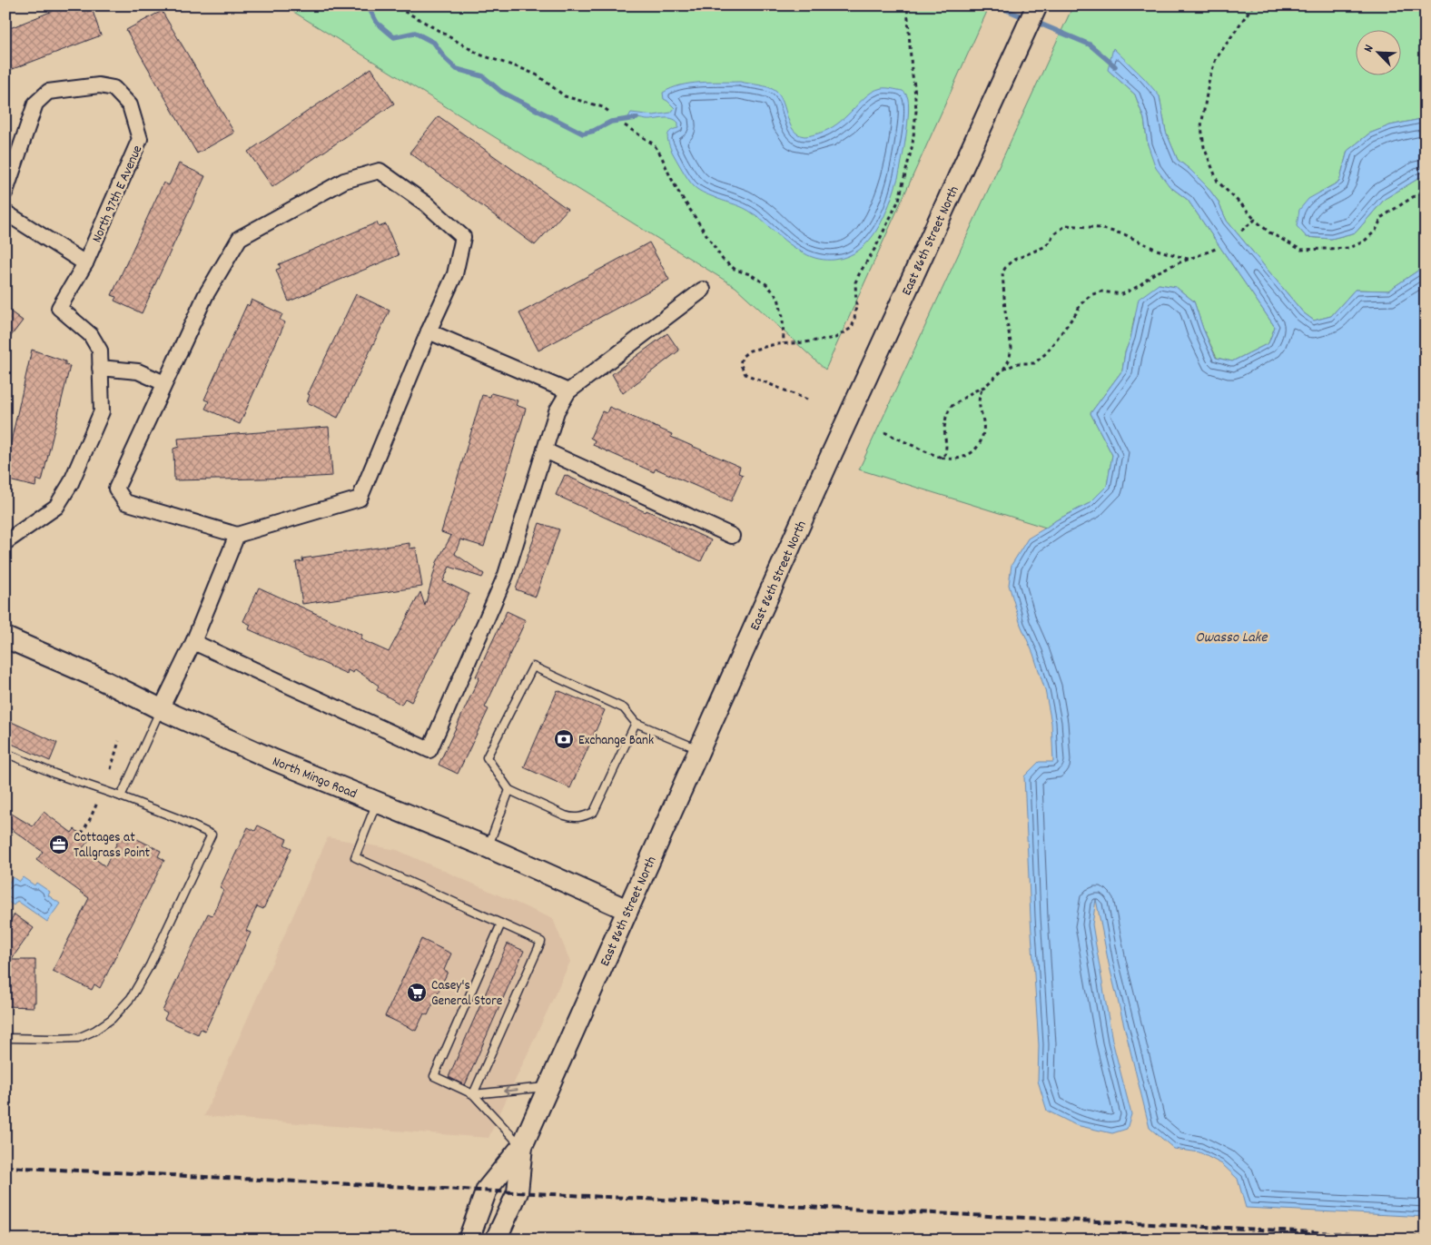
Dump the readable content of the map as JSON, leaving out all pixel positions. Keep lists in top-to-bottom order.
{
  "streets": {
    "street": ["North 97th E Avenue", "East 86th Street North", "North Mingo Road"]
  },
  "crossings": [
    ["East 86th Street North", "North Mingo Road"]
  ],
  "water": ["Owasso Lake"],
  "places": {
    "bank": ["Exchange Bank"],
    "office": ["Cottages at Tallgrass Point"],
    "supermarket": ["Casey's General Store"]
  },
  "north": "top left"
}
